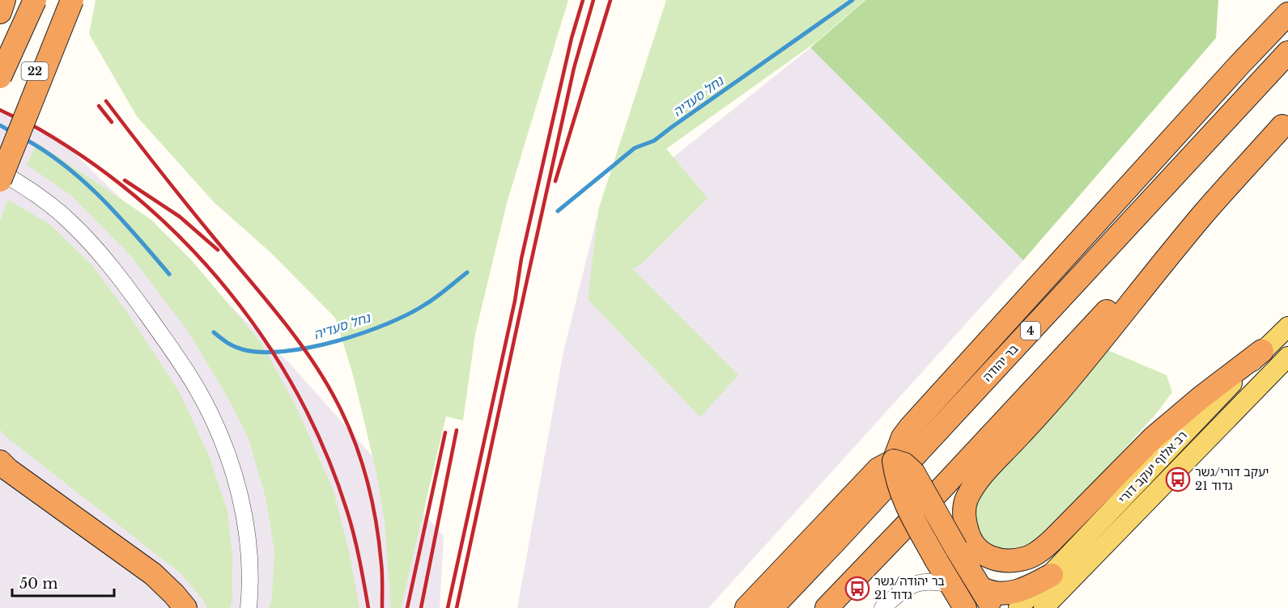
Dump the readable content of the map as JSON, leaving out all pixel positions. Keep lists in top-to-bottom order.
{
  "streets": {
    "highway": ["22", "4", "בר יהודה"],
    "main road": ["רב אלוף יעקב דורי"]
  },
  "water": ["נחל סעדיה"],
  "places": {
    "bus stop": ["יעקב דורי/גשר גדוד 21", "בר יהודה/גשר גדוד 21"]
  },
  "scale_bar": "50 m"
}
